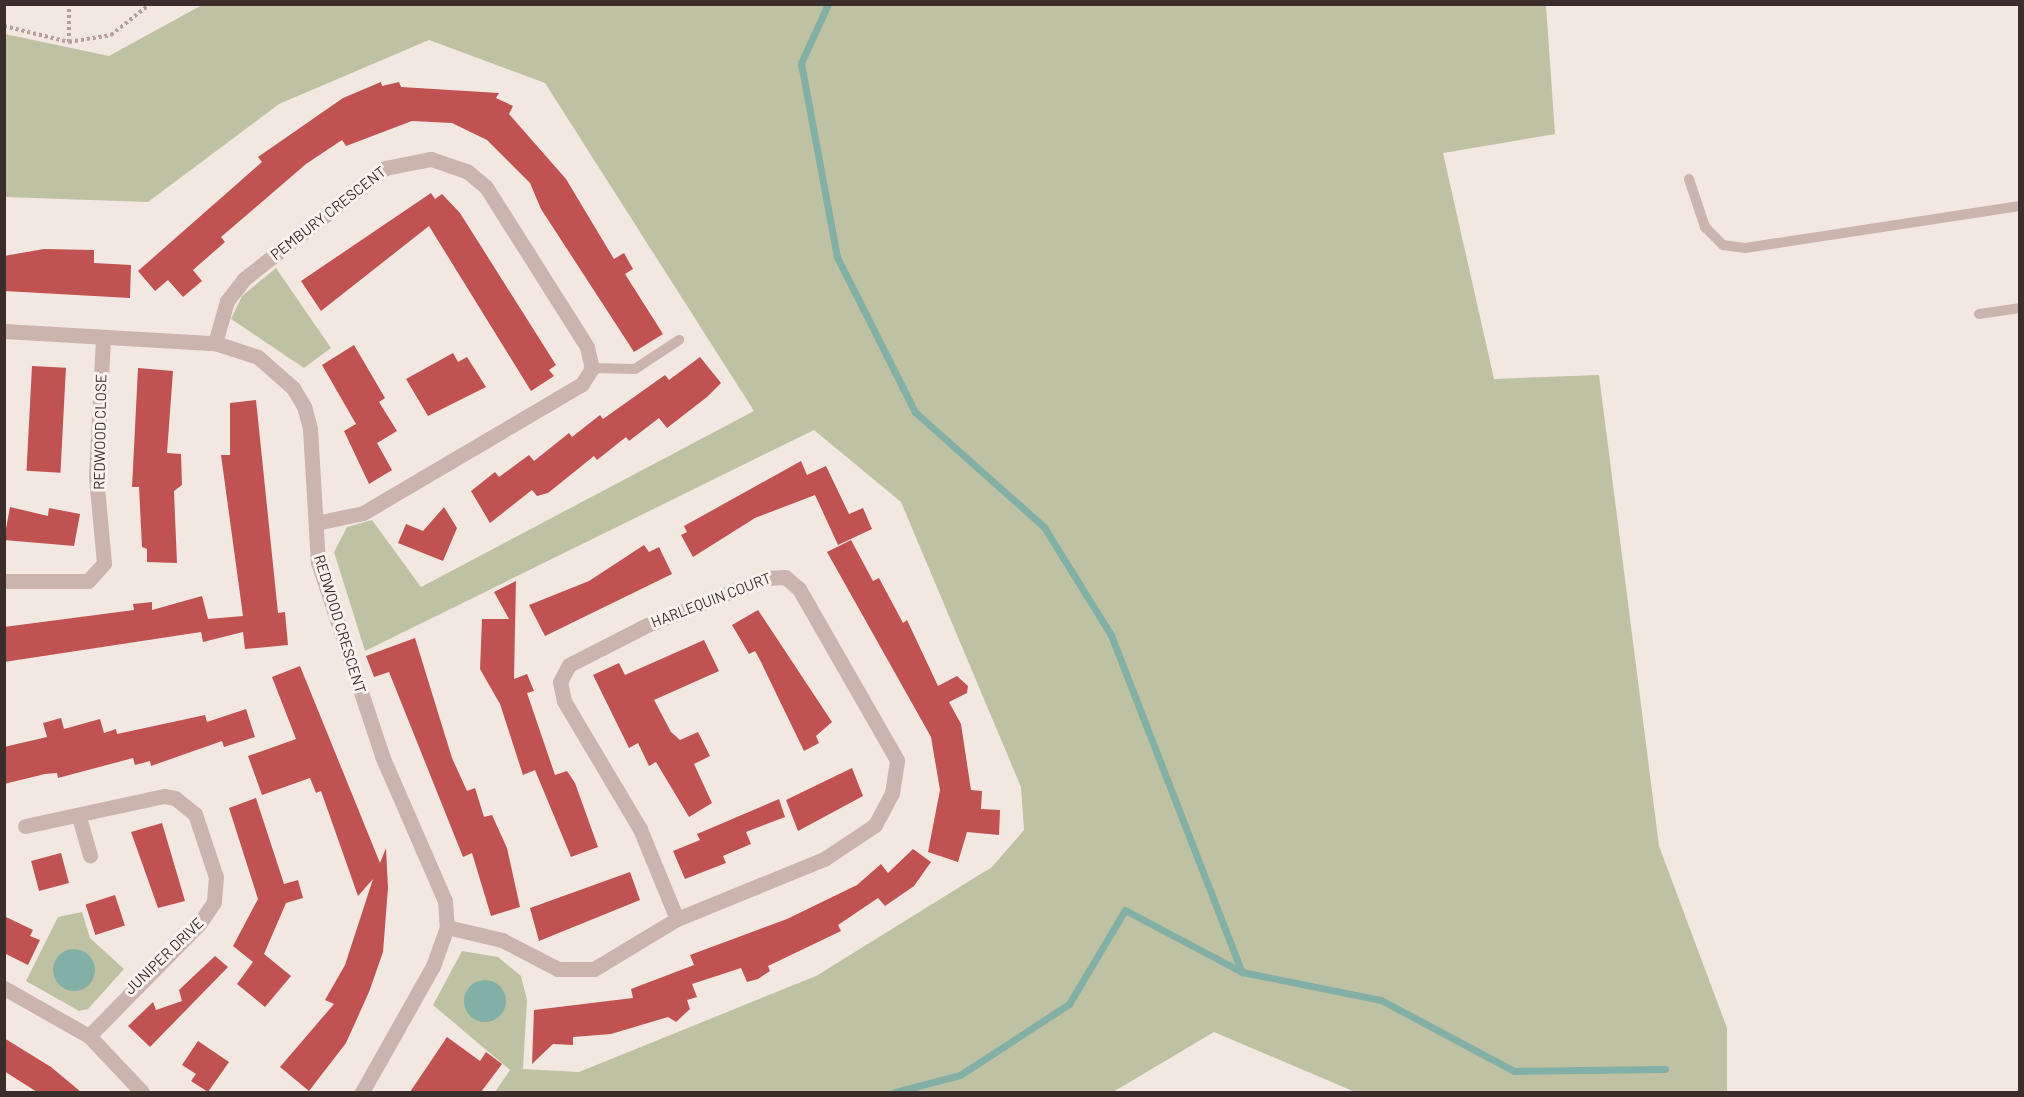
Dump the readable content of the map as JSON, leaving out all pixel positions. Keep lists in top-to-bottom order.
{
  "streets": {
    "street": [
      "PEMBURY CRESCENT",
      "REDWOOD CLOSE",
      "HARLEQUIN COURT",
      "REDWOOD CRESCENT",
      "JUNIPER DRIVE"
    ]
  },
  "crossings": [
    ["PEMBURY CRESCENT", "REDWOOD CRESCENT"],
    ["REDWOOD CLOSE", "REDWOOD CRESCENT"],
    ["HARLEQUIN COURT", "REDWOOD CRESCENT"]
  ]
}
